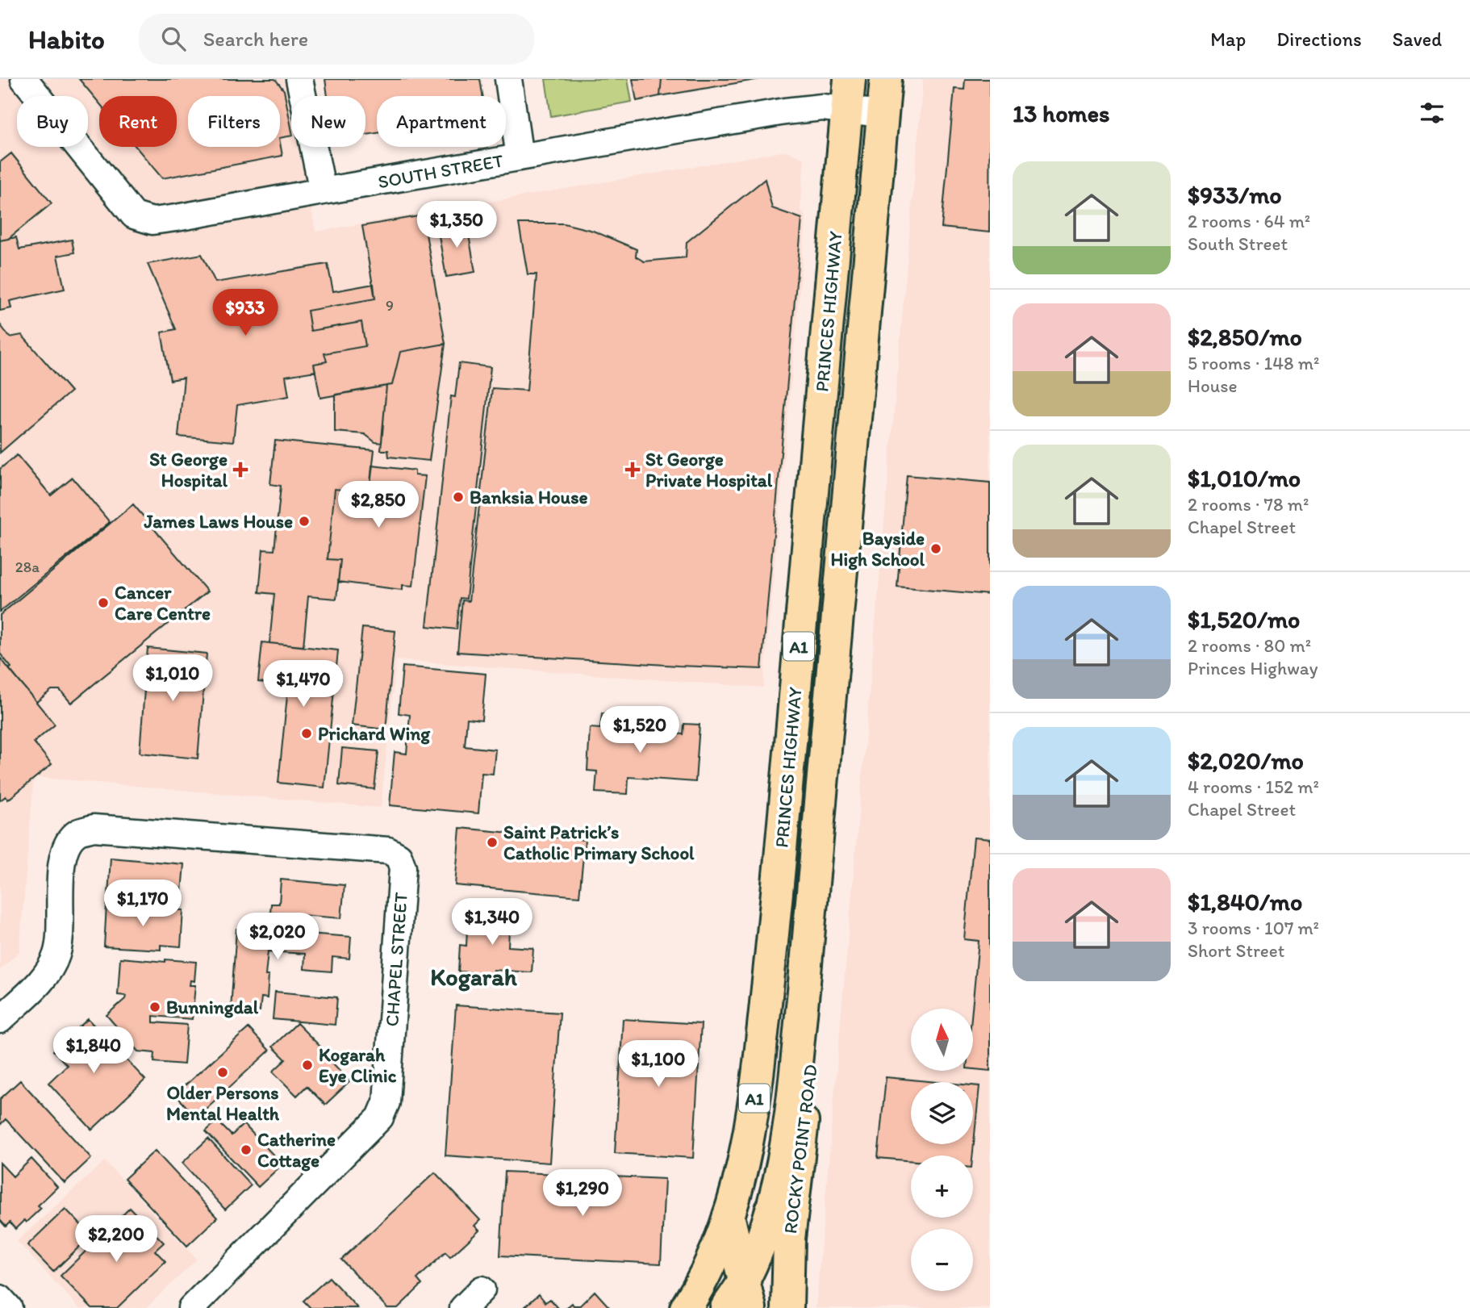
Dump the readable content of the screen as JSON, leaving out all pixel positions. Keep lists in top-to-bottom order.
{
  "streets": {
    "main road": ["PRINCES HIGHWAY", "A1", "ROCKY POINT ROAD"],
    "street": ["SOUTH STREET", "CHAPEL STREET"]
  },
  "crossings": [
    ["SOUTH STREET", "PRINCES HIGHWAY"],
    ["PRINCES HIGHWAY", "ROCKY POINT ROAD"]
  ],
  "districts": ["Kogarah"],
  "places": {
    "health": ["St George Hospital", "St George Private Hospital"],
    "other": [
      "Banksia House",
      "James Laws House",
      "Bayside High School",
      "Cancer Care Centre",
      "Prichard Wing",
      "Saint Patrick’s Catholic Primary School",
      "Bunningdal",
      "Kogarah Eye Clinic",
      "Older Persons Mental Health",
      "Catherine Cottage"
    ]
  },
  "house_numbers": ["9", "28a"],
  "north": "top",
  "page": {
    "header": "Habito",
    "search": "Search here",
    "nav": ["Map", "Directions", "Saved"],
    "heading": "13 homes",
    "chip": [
      "Buy",
      "Rent",
      "Filters",
      "New",
      "Apartment"
    ],
    "list": [
      {
        "name": "$933/mo",
        "note": "2 rooms · 64 m² · South Street"
      },
      {
        "name": "$2,850/mo",
        "note": "5 rooms · 148 m² · House"
      },
      {
        "name": "$1,010/mo",
        "note": "2 rooms · 78 m² · Chapel Street"
      },
      {
        "name": "$1,520/mo",
        "note": "2 rooms · 80 m² · Princes Highway"
      },
      {
        "name": "$2,020/mo",
        "note": "4 rooms · 152 m² · Chapel Street"
      },
      {
        "name": "$1,840/mo",
        "note": "3 rooms · 107 m² · Short Street"
      }
    ],
    "price": [
      "$1,350",
      "$933",
      "$2,850",
      "$1,010",
      "$1,470",
      "$1,520",
      "$1,170",
      "$1,340",
      "$2,020",
      "$1,840",
      "$1,100",
      "$1,290",
      "$2,200"
    ],
    "map_buttons": ["+", "−"]
  }
}
